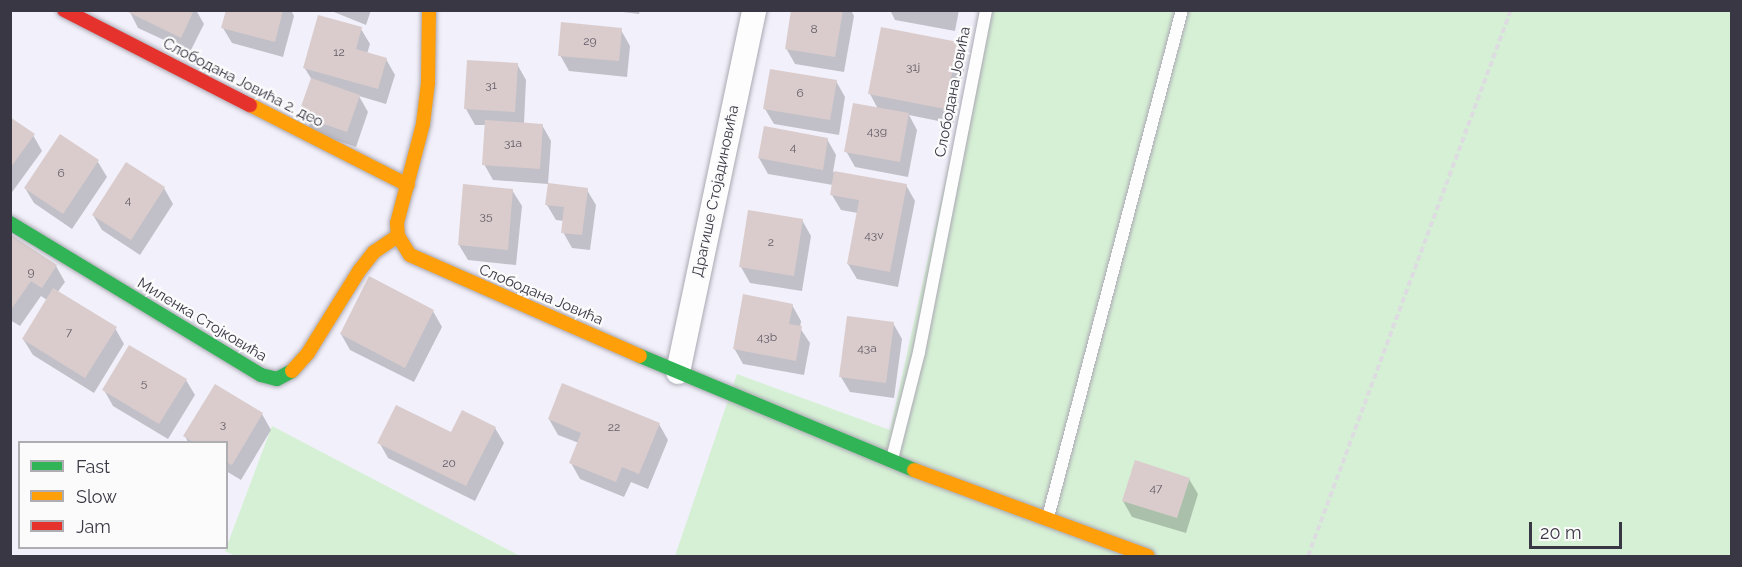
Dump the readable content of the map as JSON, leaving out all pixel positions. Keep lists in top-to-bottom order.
{
  "streets": {
    "street": [
      "Слободана Јовића 2. део",
      "Слободана Јовића",
      "Драгише Стојадиновића",
      "Миленка Стојковића"
    ]
  },
  "crossings": [
    ["Слободана Јовића", "Драгише Стојадиновића"],
    ["Слободана Јовића", "Миленка Стојковића"]
  ],
  "house_numbers": [
    "8",
    "29",
    "12",
    "31j",
    "31",
    "6",
    "43g",
    "31a",
    "4",
    "6",
    "4",
    "35",
    "43v",
    "2",
    "9",
    "7",
    "43b",
    "43a",
    "5",
    "3",
    "22",
    "20",
    "47"
  ],
  "legend": ["Fast", "Slow", "Jam"],
  "scale_bar": "20 m"
}
